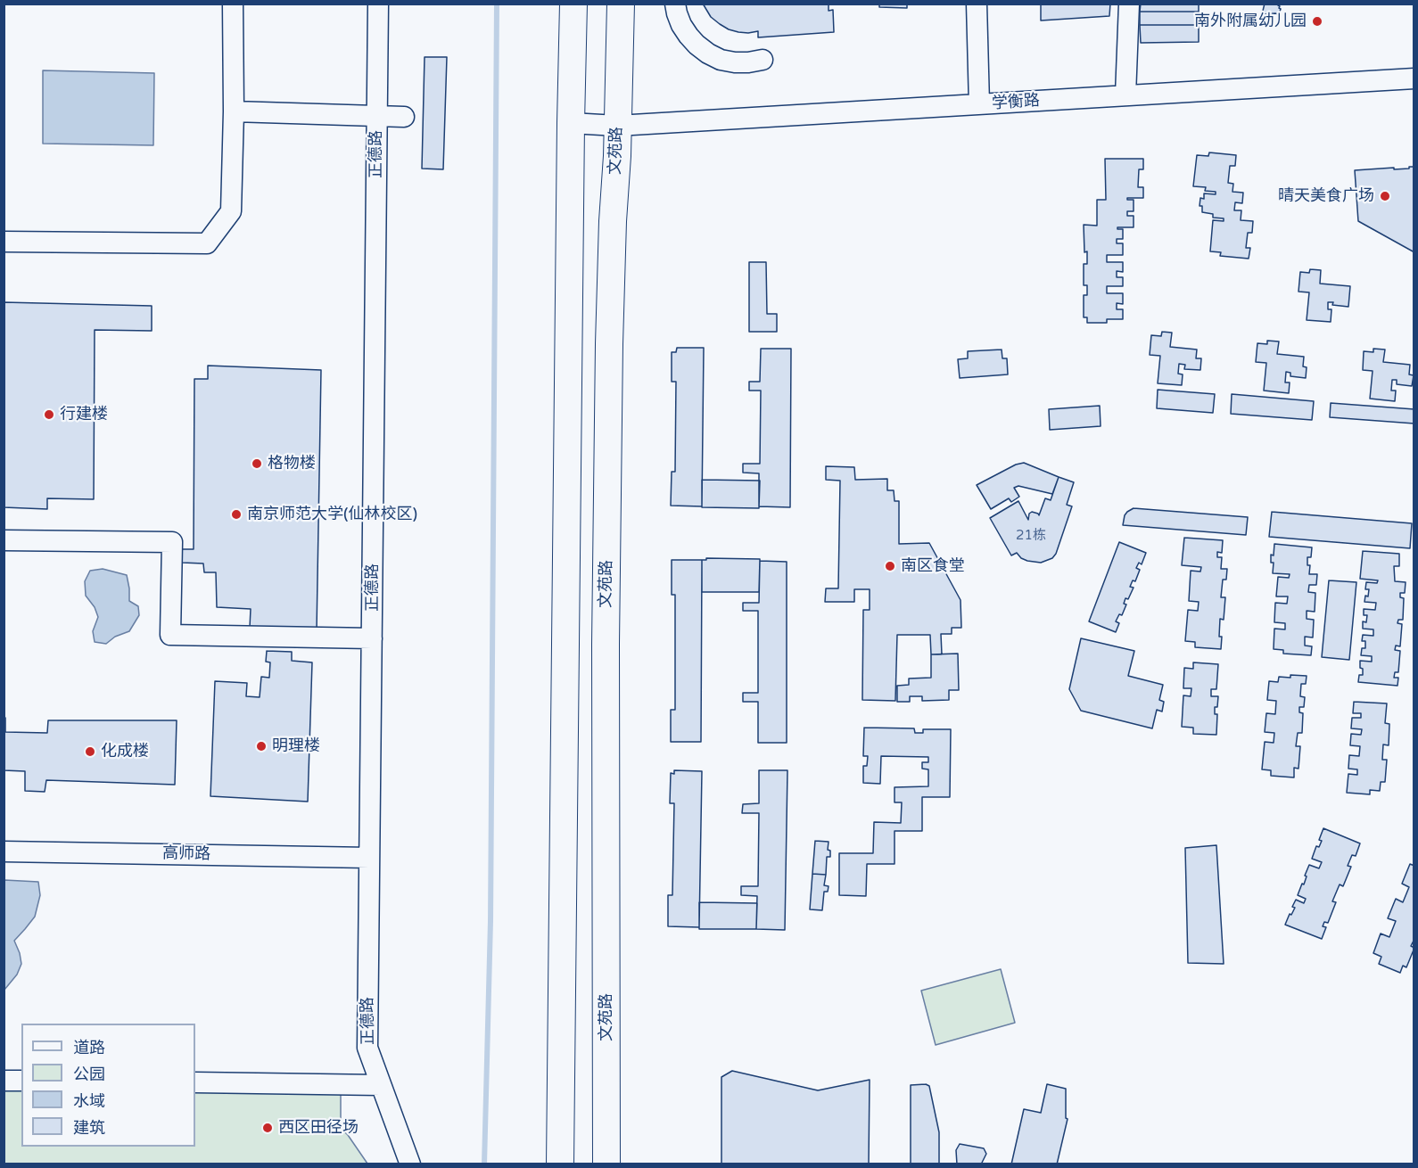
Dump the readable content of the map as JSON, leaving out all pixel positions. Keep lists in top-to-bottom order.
{
  "streets": {
    "main road": ["文苑路"],
    "street": ["学衡路", "正德路", "高师路"]
  },
  "crossings": [
    ["学衡路", "文苑路"],
    ["正德路", "高师路"]
  ],
  "places": [
    "南外附属幼儿园",
    "晴天美食广场",
    "行建楼",
    "格物楼",
    "南京师范大学(仙林校区)",
    "南区食堂",
    "明理楼",
    "化成楼",
    "西区田径场"
  ],
  "house_numbers": ["21栋"],
  "legend": [
    "道路",
    "公园",
    "水域",
    "建筑"
  ]
}
